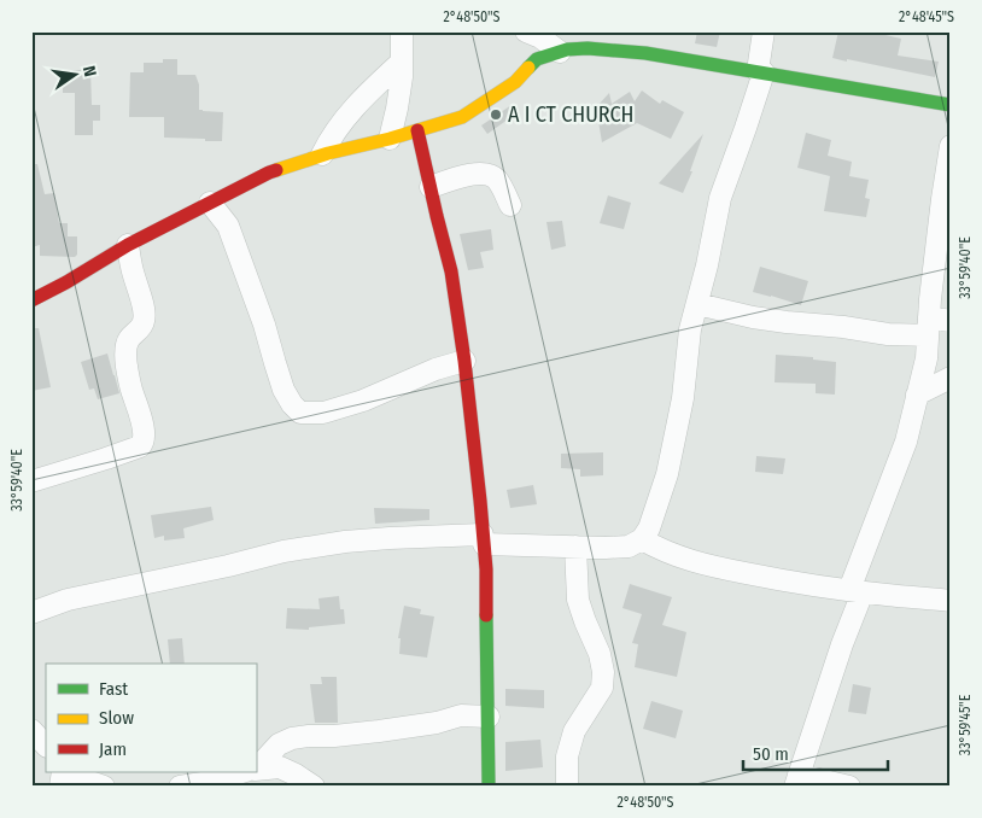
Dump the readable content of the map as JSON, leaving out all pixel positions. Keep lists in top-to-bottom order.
{
  "places": ["A I CT CHURCH"],
  "legend": ["Fast", "Slow", "Jam"],
  "scale_bar": "50 m",
  "north": "right",
  "coordinates": [
    "2°48'50\"S",
    "2°48'45\"S",
    "33°59'40\"E",
    "33°59'45\"E"
  ]
}
